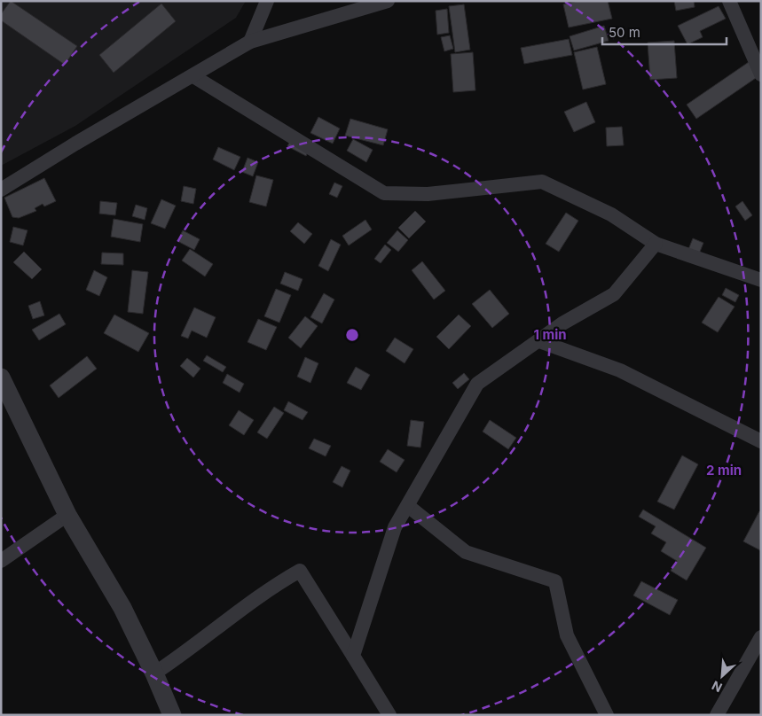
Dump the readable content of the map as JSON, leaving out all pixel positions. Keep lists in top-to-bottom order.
{
  "scale_bar": "50 m",
  "north": "bottom left",
  "rings": ["1 min", "2 min"]
}
